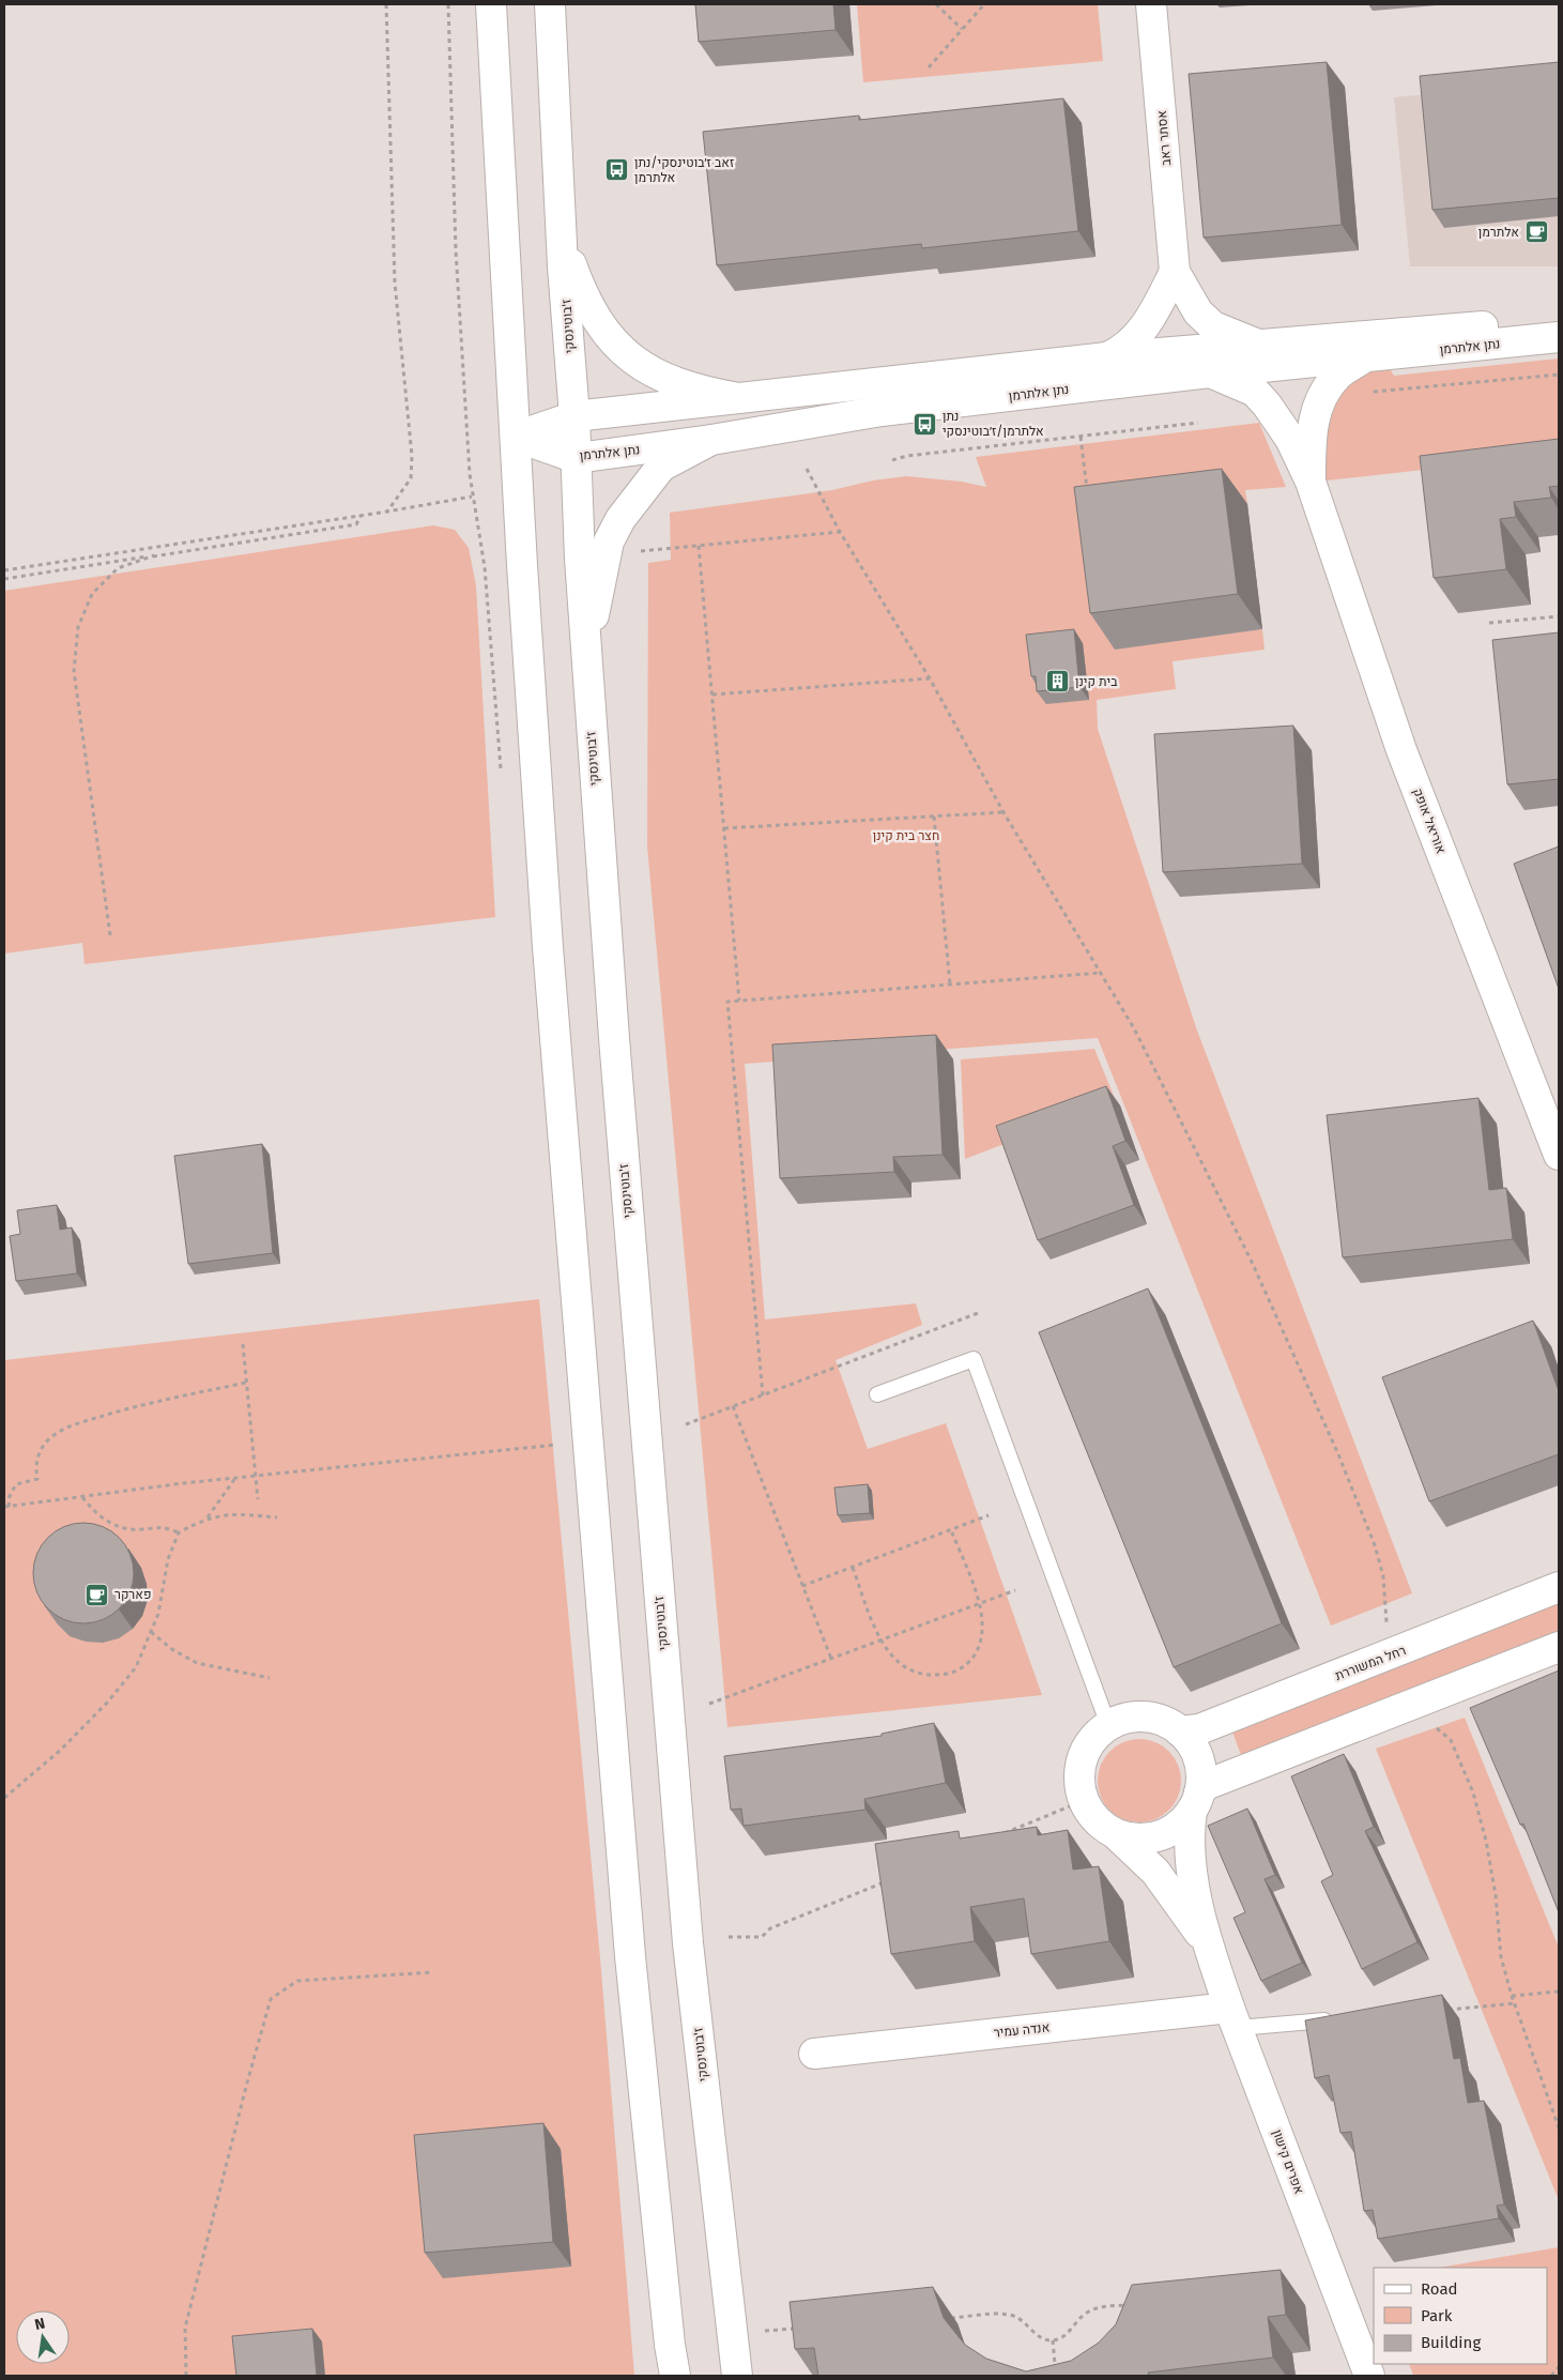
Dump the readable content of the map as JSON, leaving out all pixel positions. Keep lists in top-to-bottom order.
{
  "streets": {
    "street": [
      "אסתר ראב",
      "ז'בוטינסקי",
      "נתן אלתרמן",
      "אוריאל אופק",
      "רחל המשוררת",
      "אנדה עמיר",
      "אפרים קישון"
    ]
  },
  "crossings": [
    ["אסתר ראב", "נתן אלתרמן"],
    ["ז'בוטינסקי", "נתן אלתרמן"],
    ["נתן אלתרמן", "אוריאל אופק"],
    ["רחל המשוררת", "אפרים קישון"],
    ["אנדה עמיר", "אפרים קישון"]
  ],
  "parks": ["חצר בית קינן"],
  "places": {
    "bus stop": ["זאב ז׳בוטינסקי/נתן אלתרמן", "נתן אלתרמן/ז׳בוטינסקי"],
    "cafe": ["אלתרמן", "פארקר"],
    "building": ["בית קינן"]
  },
  "legend": ["Road", "Park", "Building"],
  "north": "top"
}
